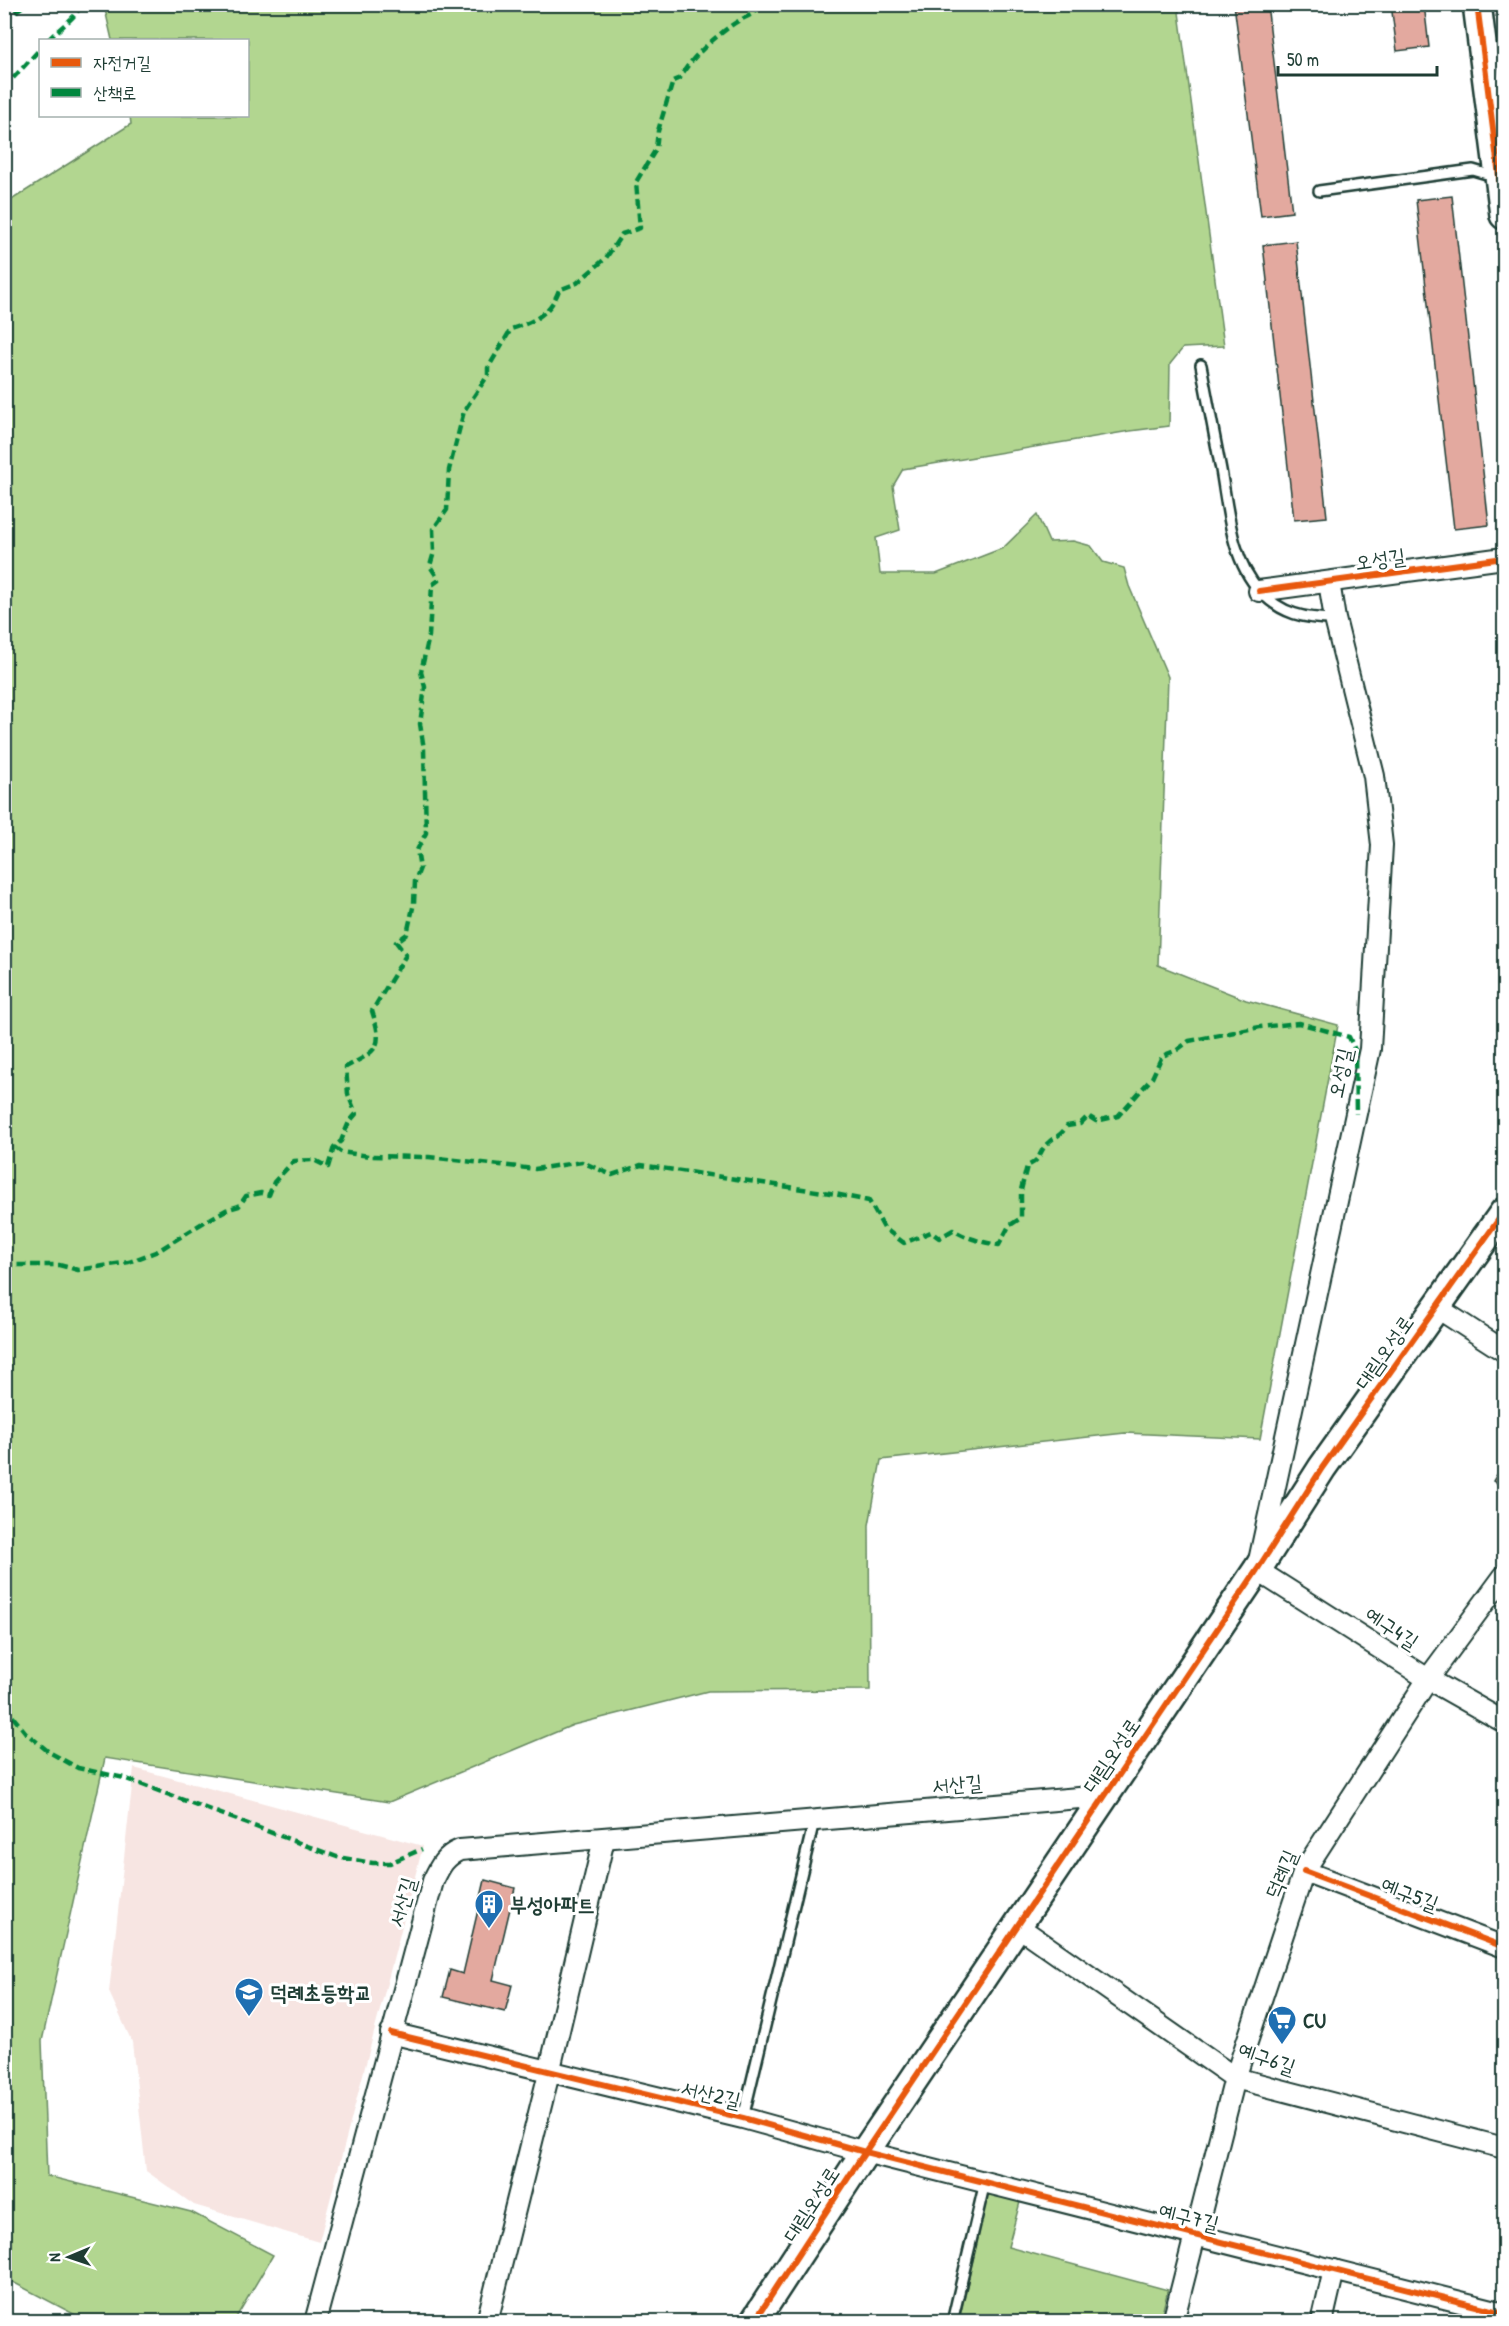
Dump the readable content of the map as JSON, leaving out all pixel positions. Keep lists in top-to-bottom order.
{
  "streets": {
    "street": [
      "오성길",
      "대림오성로",
      "예구4길",
      "서산길",
      "덕례길",
      "예구5길",
      "예구6길",
      "서산2길",
      "예구7길"
    ]
  },
  "crossings": [
    ["오성길", "대림오성로"],
    ["오성길", "예구4길"],
    ["대림오성로", "예구4길"],
    ["대림오성로", "서산길"],
    ["대림오성로", "예구6길"],
    ["대림오성로", "서산2길"],
    ["대림오성로", "예구7길"],
    ["예구4길", "덕례길"],
    ["서산길", "서산2길"],
    ["덕례길", "예구5길"],
    ["덕례길", "예구6길"],
    ["덕례길", "예구7길"],
    ["서산2길", "예구7길"]
  ],
  "places": {
    "building": ["부성아파트"],
    "school or university": ["덕례초등학교"],
    "supermarket": ["CU"]
  },
  "legend": ["자전거길", "산책로"],
  "scale_bar": "50 m",
  "north": "left"
}
